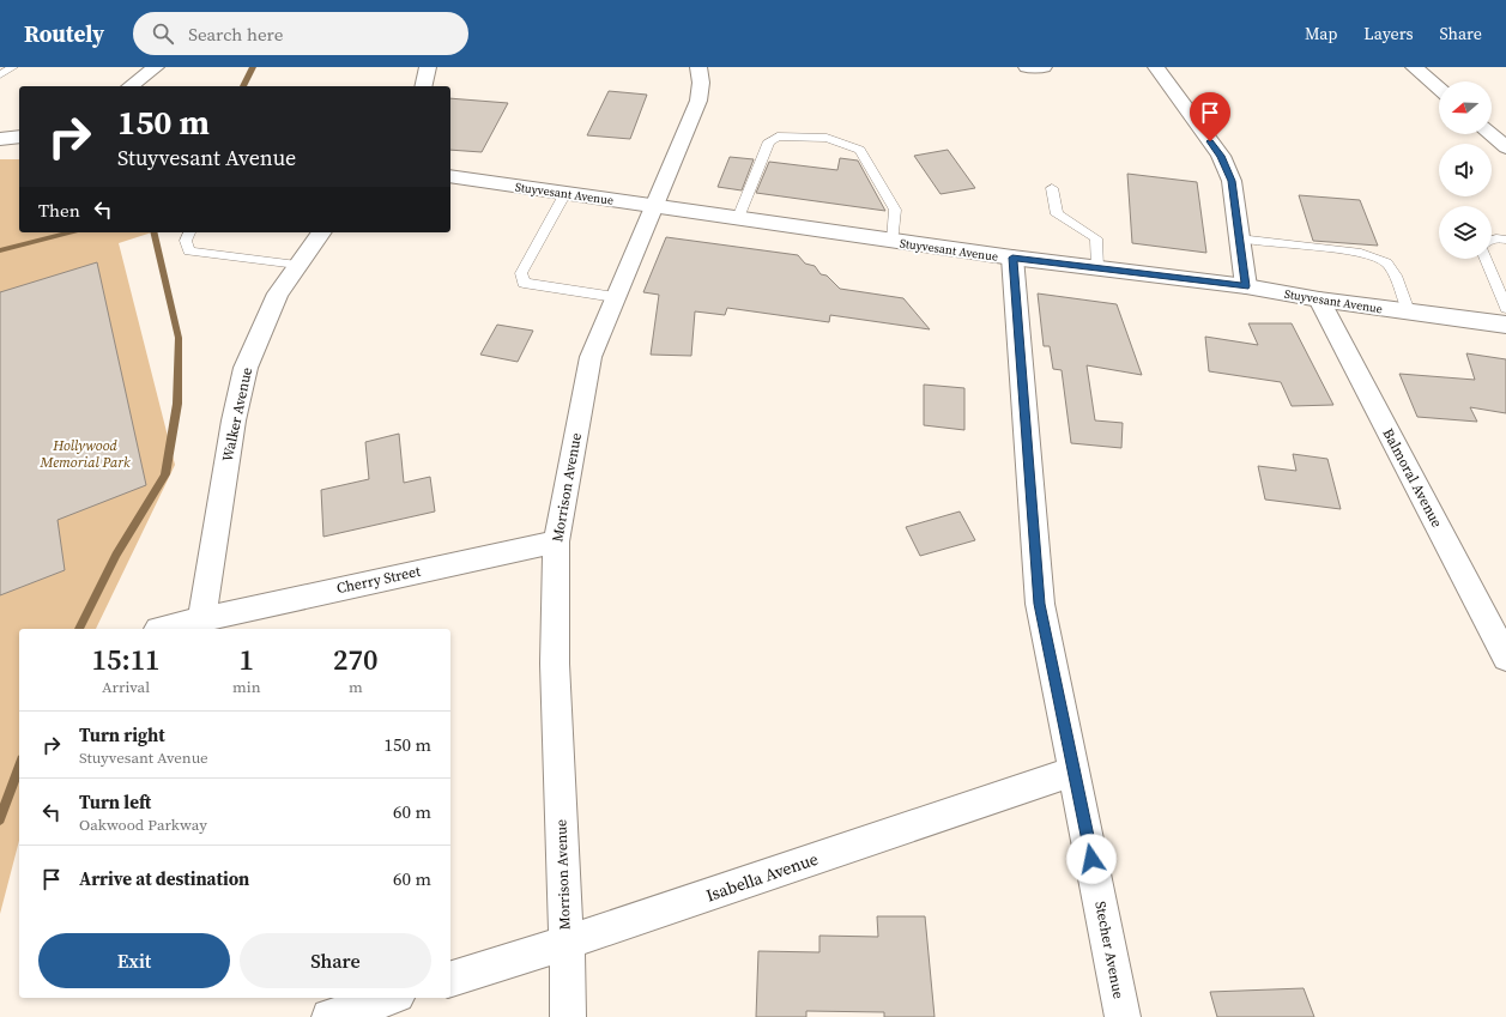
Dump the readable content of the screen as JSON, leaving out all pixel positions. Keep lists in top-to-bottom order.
{
  "streets": {
    "street": [
      "Stuyvesant Avenue",
      "Walker Avenue",
      "Balmoral Avenue",
      "Morrison Avenue",
      "Cherry Street",
      "Isabella Avenue",
      "Stecher Avenue"
    ]
  },
  "crossings": [
    ["Stuyvesant Avenue", "Balmoral Avenue"],
    ["Stuyvesant Avenue", "Morrison Avenue"],
    ["Stuyvesant Avenue", "Stecher Avenue"],
    ["Walker Avenue", "Cherry Street"],
    ["Morrison Avenue", "Cherry Street"],
    ["Morrison Avenue", "Isabella Avenue"],
    ["Isabella Avenue", "Stecher Avenue"]
  ],
  "parks": ["Hollywood Memorial Park"],
  "north": "left",
  "page": {
    "header": "Routely",
    "search": "Search here",
    "nav": ["Map", "Layers", "Share"],
    "turn": ["150 m", "Stuyvesant Avenue"],
    "then": "Then",
    "eta": [
      "15:11",
      "Arrival",
      "1",
      "min",
      "270",
      "m"
    ],
    "list": [
      {
        "name": "Turn right",
        "note": "Stuyvesant Avenue",
        "value": "150 m"
      },
      {
        "name": "Turn left",
        "note": "Oakwood Parkway",
        "value": "60 m"
      },
      {
        "name": "Arrive at destination",
        "value": "60 m"
      }
    ],
    "buttons": ["Exit", "Share"]
  }
}
